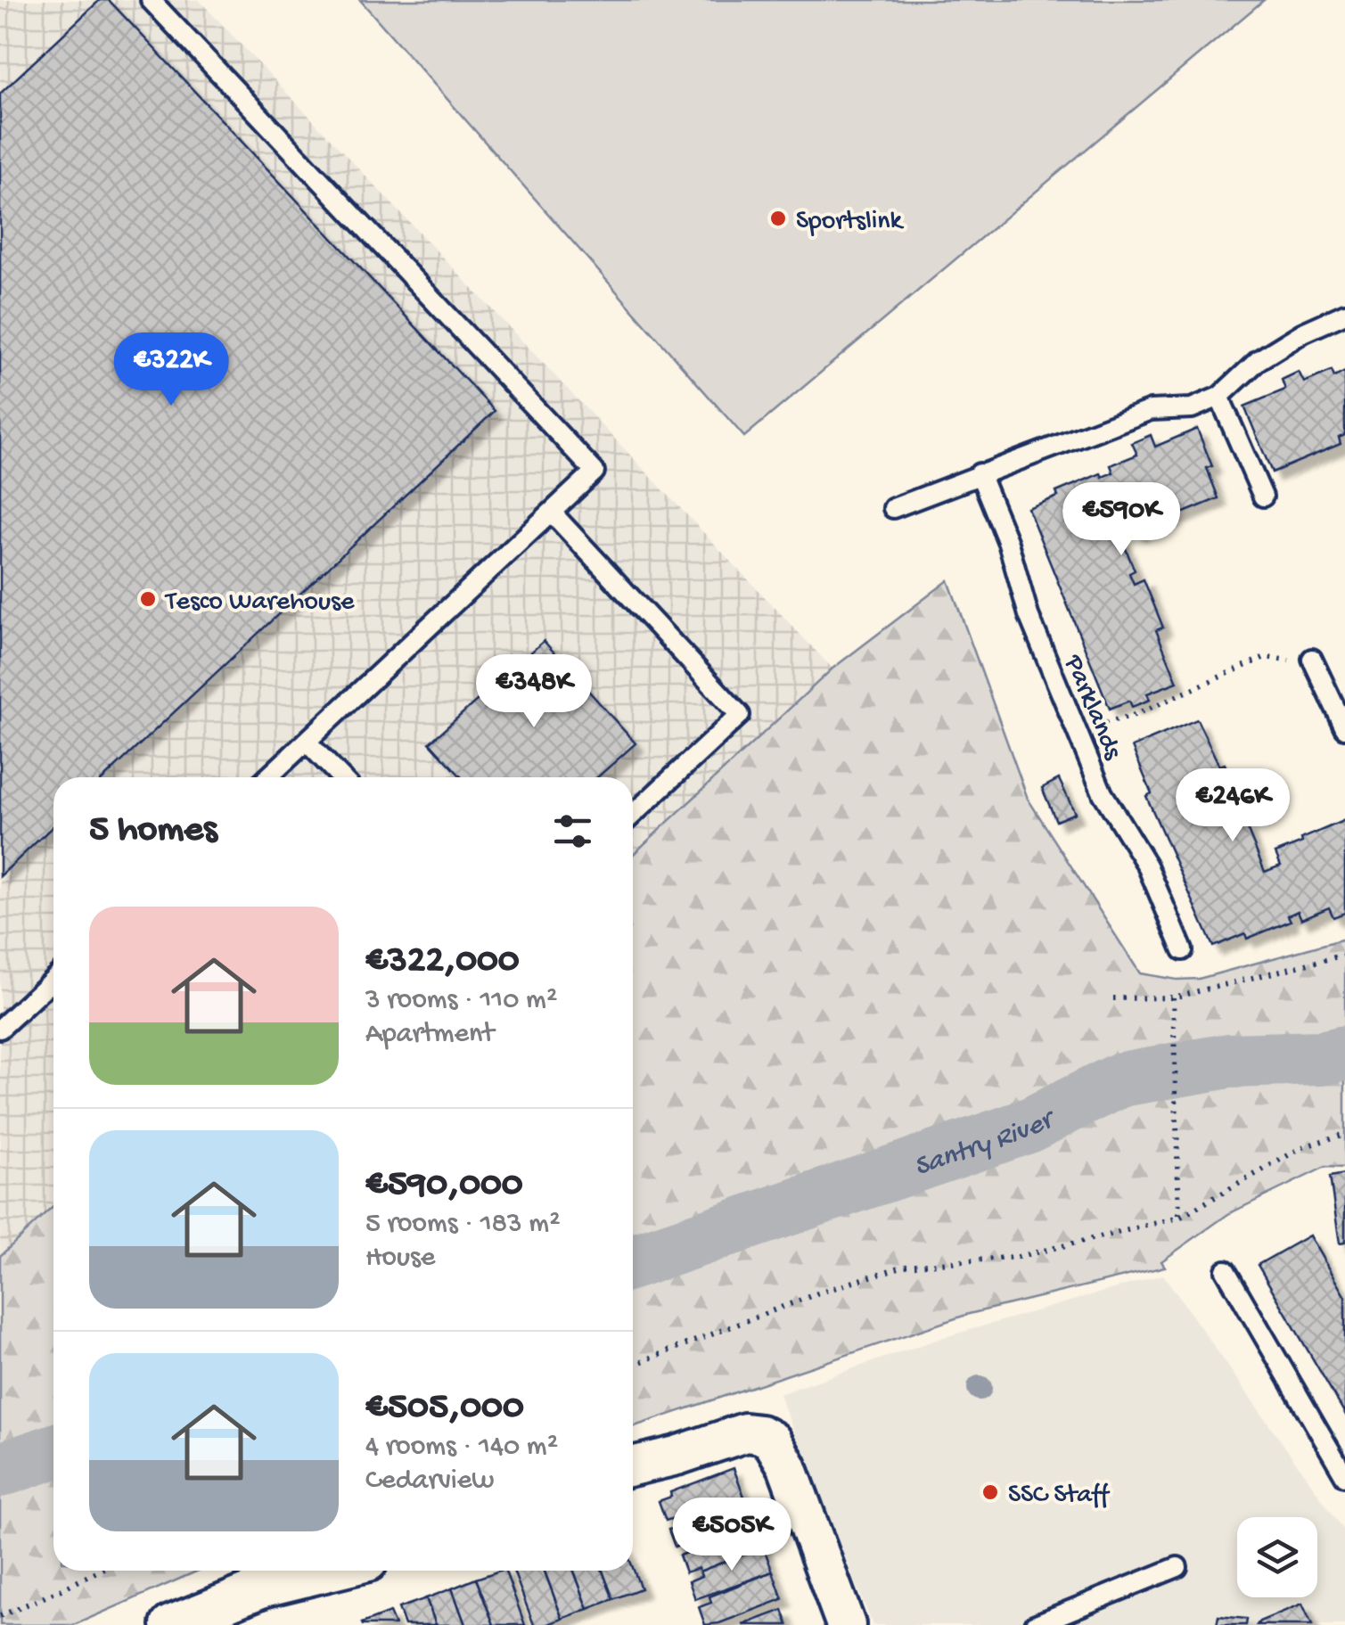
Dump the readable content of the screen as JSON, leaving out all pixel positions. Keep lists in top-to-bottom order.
{
  "streets": {
    "lane": ["Parklands"]
  },
  "water": ["Santry River"],
  "places": ["Sportslink", "Tesco Warehouse", "SSC Staff"],
  "page": {
    "price": [
      "€322K",
      "€590K",
      "€348K",
      "€246K",
      "€505K"
    ],
    "heading": "5 homes",
    "list": [
      {
        "name": "€322,000",
        "note": "3 rooms · 110 m² · Apartment"
      },
      {
        "name": "€590,000",
        "note": "5 rooms · 183 m² · House"
      },
      {
        "name": "€505,000",
        "note": "4 rooms · 140 m² · Cedarview"
      }
    ]
  }
}
